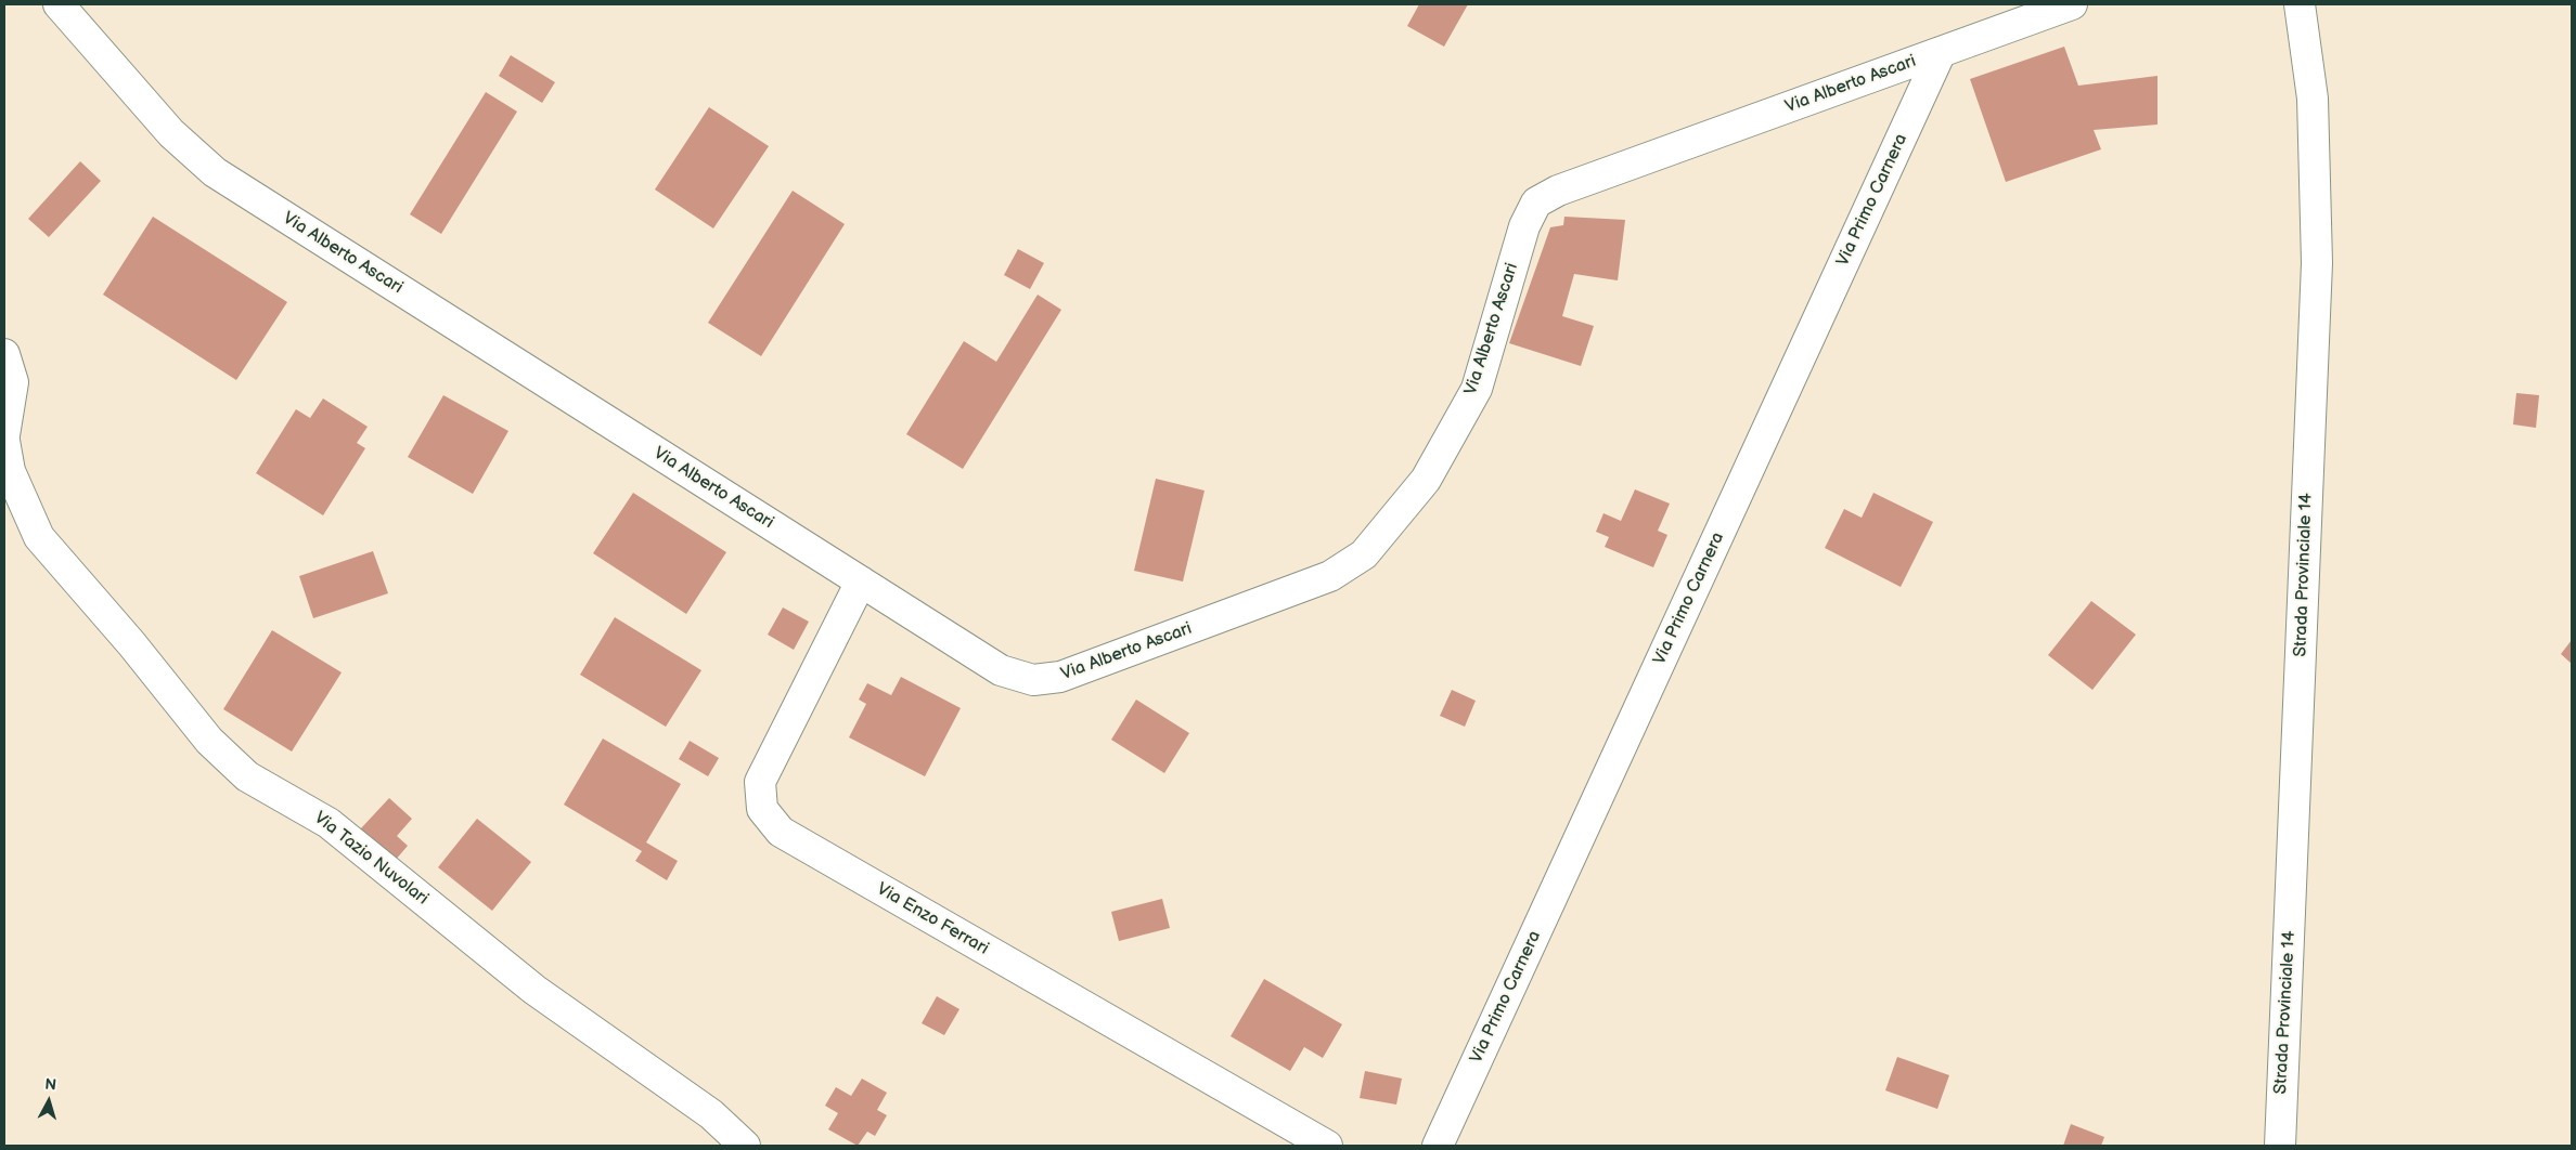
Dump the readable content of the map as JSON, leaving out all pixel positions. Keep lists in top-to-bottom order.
{
  "streets": {
    "street": [
      "Via Alberto Ascari",
      "Via Primo Carnera",
      "Strada Provinciale 14",
      "Via Tazio Nuvolari",
      "Via Enzo Ferrari"
    ]
  },
  "crossings": [
    ["Via Alberto Ascari", "Via Primo Carnera"],
    ["Via Alberto Ascari", "Via Enzo Ferrari"]
  ],
  "north": "top"
}
